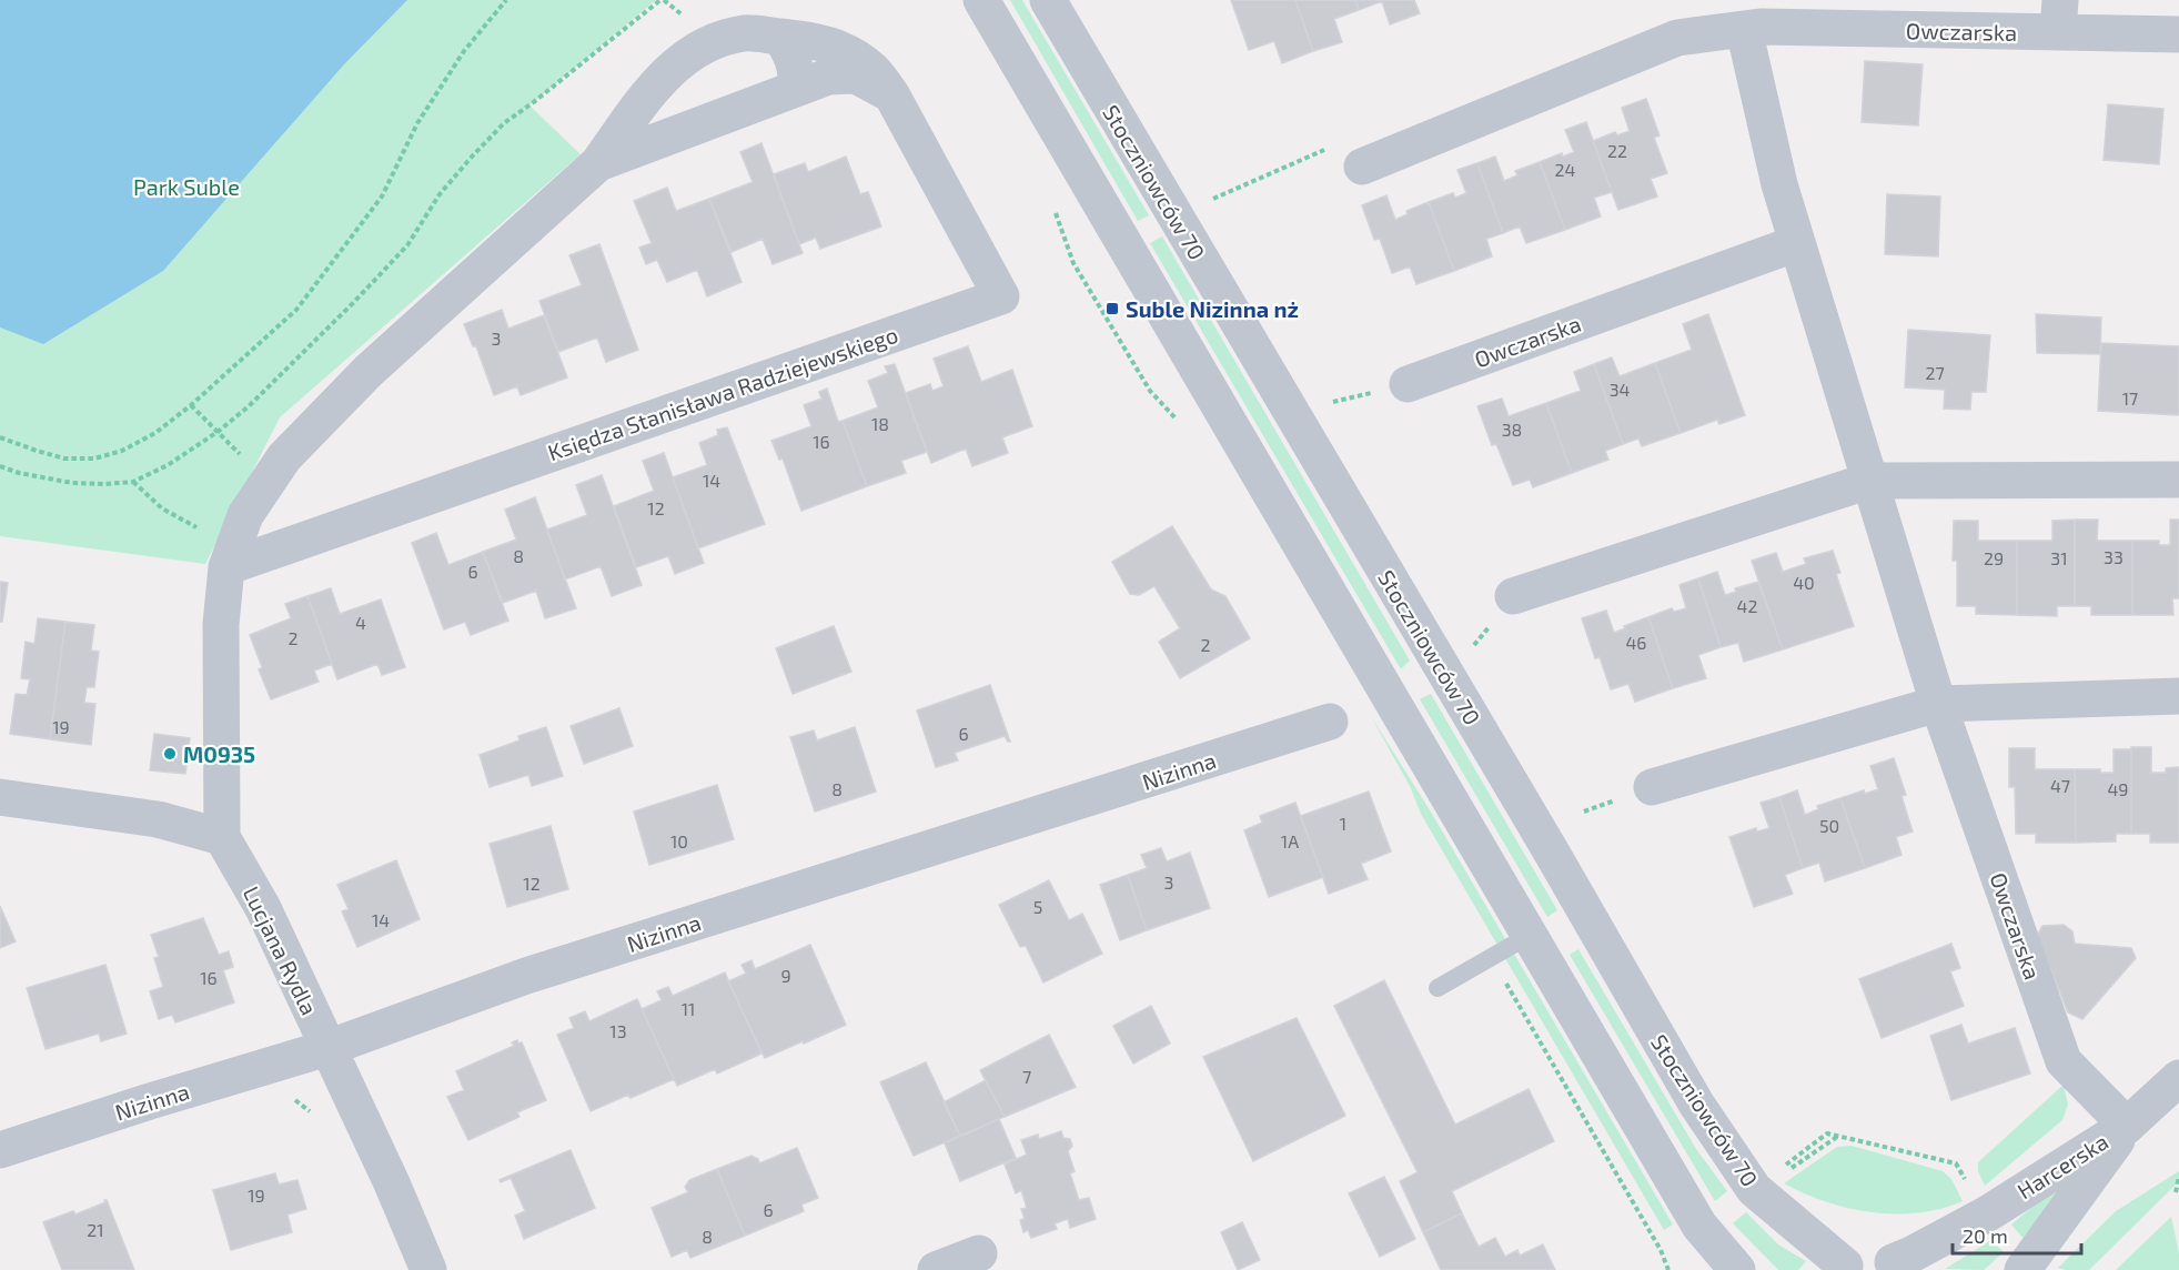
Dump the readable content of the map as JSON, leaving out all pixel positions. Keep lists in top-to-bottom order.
{
  "streets": {
    "street": [
      "Owczarska",
      "Stoczniowców 70",
      "Księdza Stanisława Radziejewskiego",
      "Nizinna",
      "Lucjana Rydla",
      "Harcerska"
    ]
  },
  "crossings": [
    ["Owczarska", "Harcerska"],
    ["Księdza Stanisława Radziejewskiego", "Lucjana Rydla"],
    ["Nizinna", "Lucjana Rydla"]
  ],
  "parks": ["Park Suble"],
  "places": {
    "transit": ["Suble Nizinna nż"],
    "other": ["M0935"]
  },
  "house_numbers": [
    "22",
    "24",
    "3",
    "27",
    "34",
    "17",
    "18",
    "38",
    "16",
    "14",
    "12",
    "8",
    "33",
    "29",
    "31",
    "6",
    "40",
    "42",
    "4",
    "2",
    "46",
    "2",
    "19",
    "6",
    "47",
    "8",
    "49",
    "1",
    "50",
    "10",
    "1A",
    "3",
    "12",
    "5",
    "14",
    "9",
    "16",
    "11",
    "13",
    "7",
    "19",
    "6",
    "21",
    "8"
  ],
  "scale_bar": "20 m"
}
